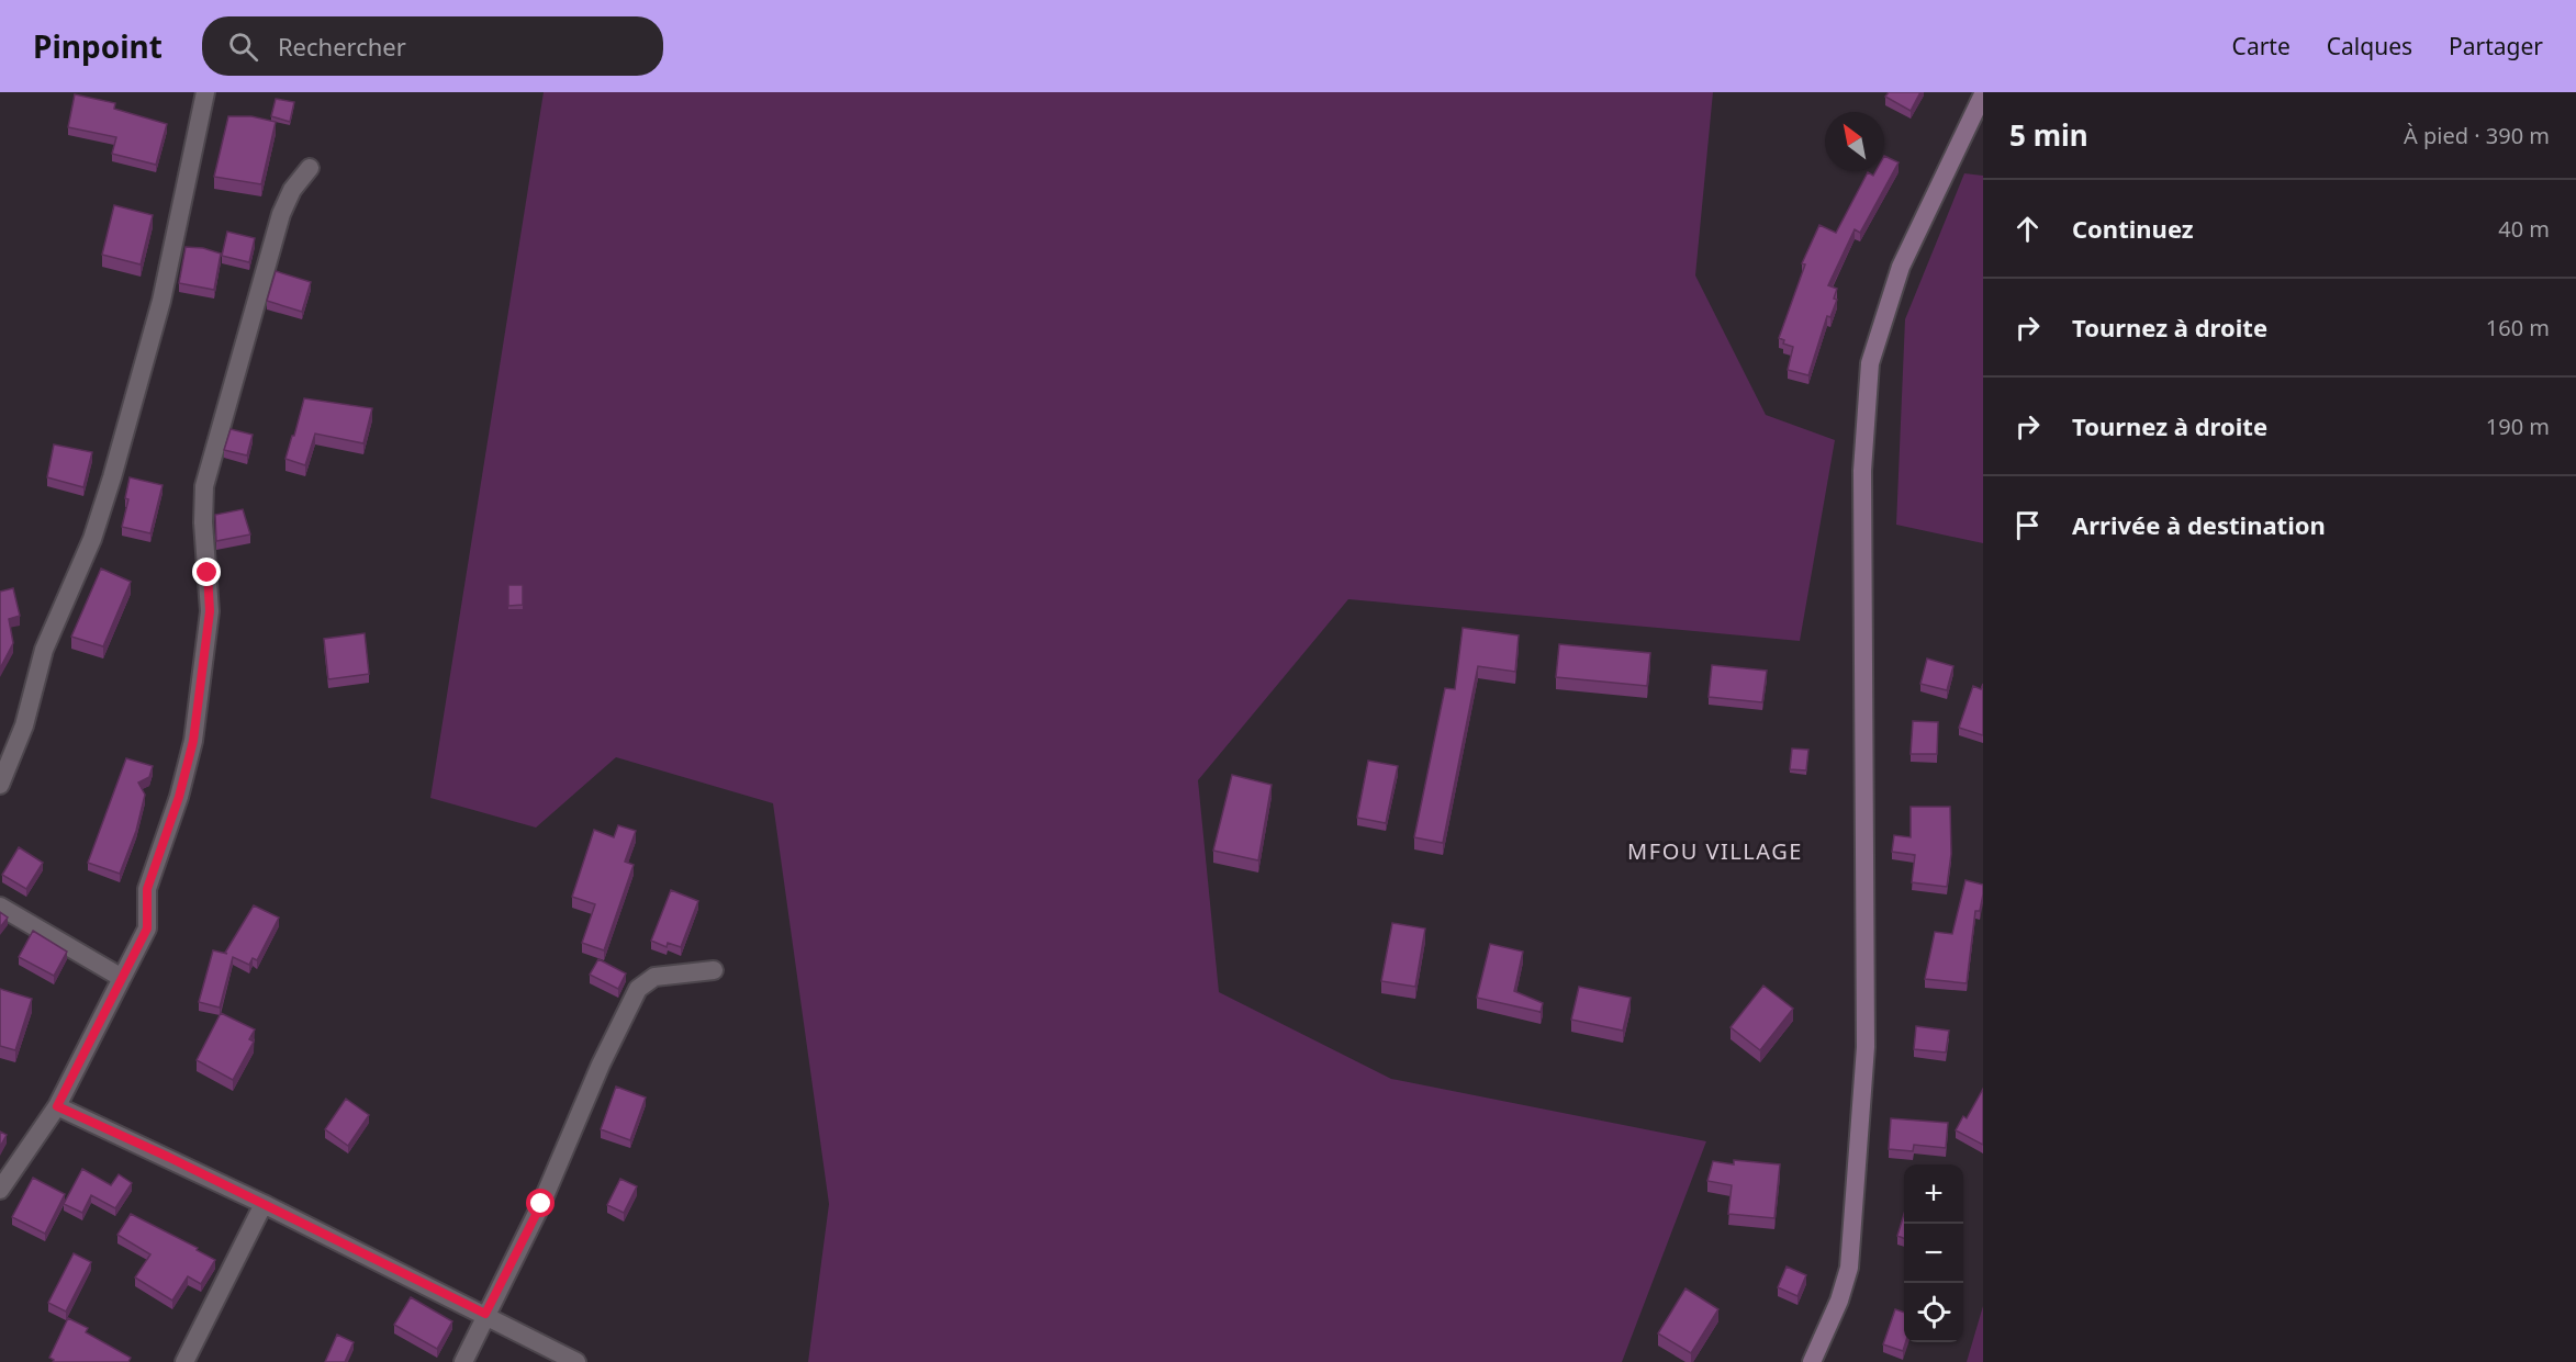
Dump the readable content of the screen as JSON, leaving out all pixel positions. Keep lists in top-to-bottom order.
{
  "districts": ["MFOU VILLAGE"],
  "north": "top left",
  "page": {
    "header": "Pinpoint",
    "search": "Rechercher",
    "nav": ["Carte", "Calques", "Partager"],
    "heading": ["5 min", "À pied · 390 m"],
    "list": [
      ["Continuez", "40 m"],
      ["Tournez à droite", "160 m"],
      ["Tournez à droite", "190 m"],
      "Arrivée à destination"
    ],
    "map_buttons": ["+", "−"]
  }
}
